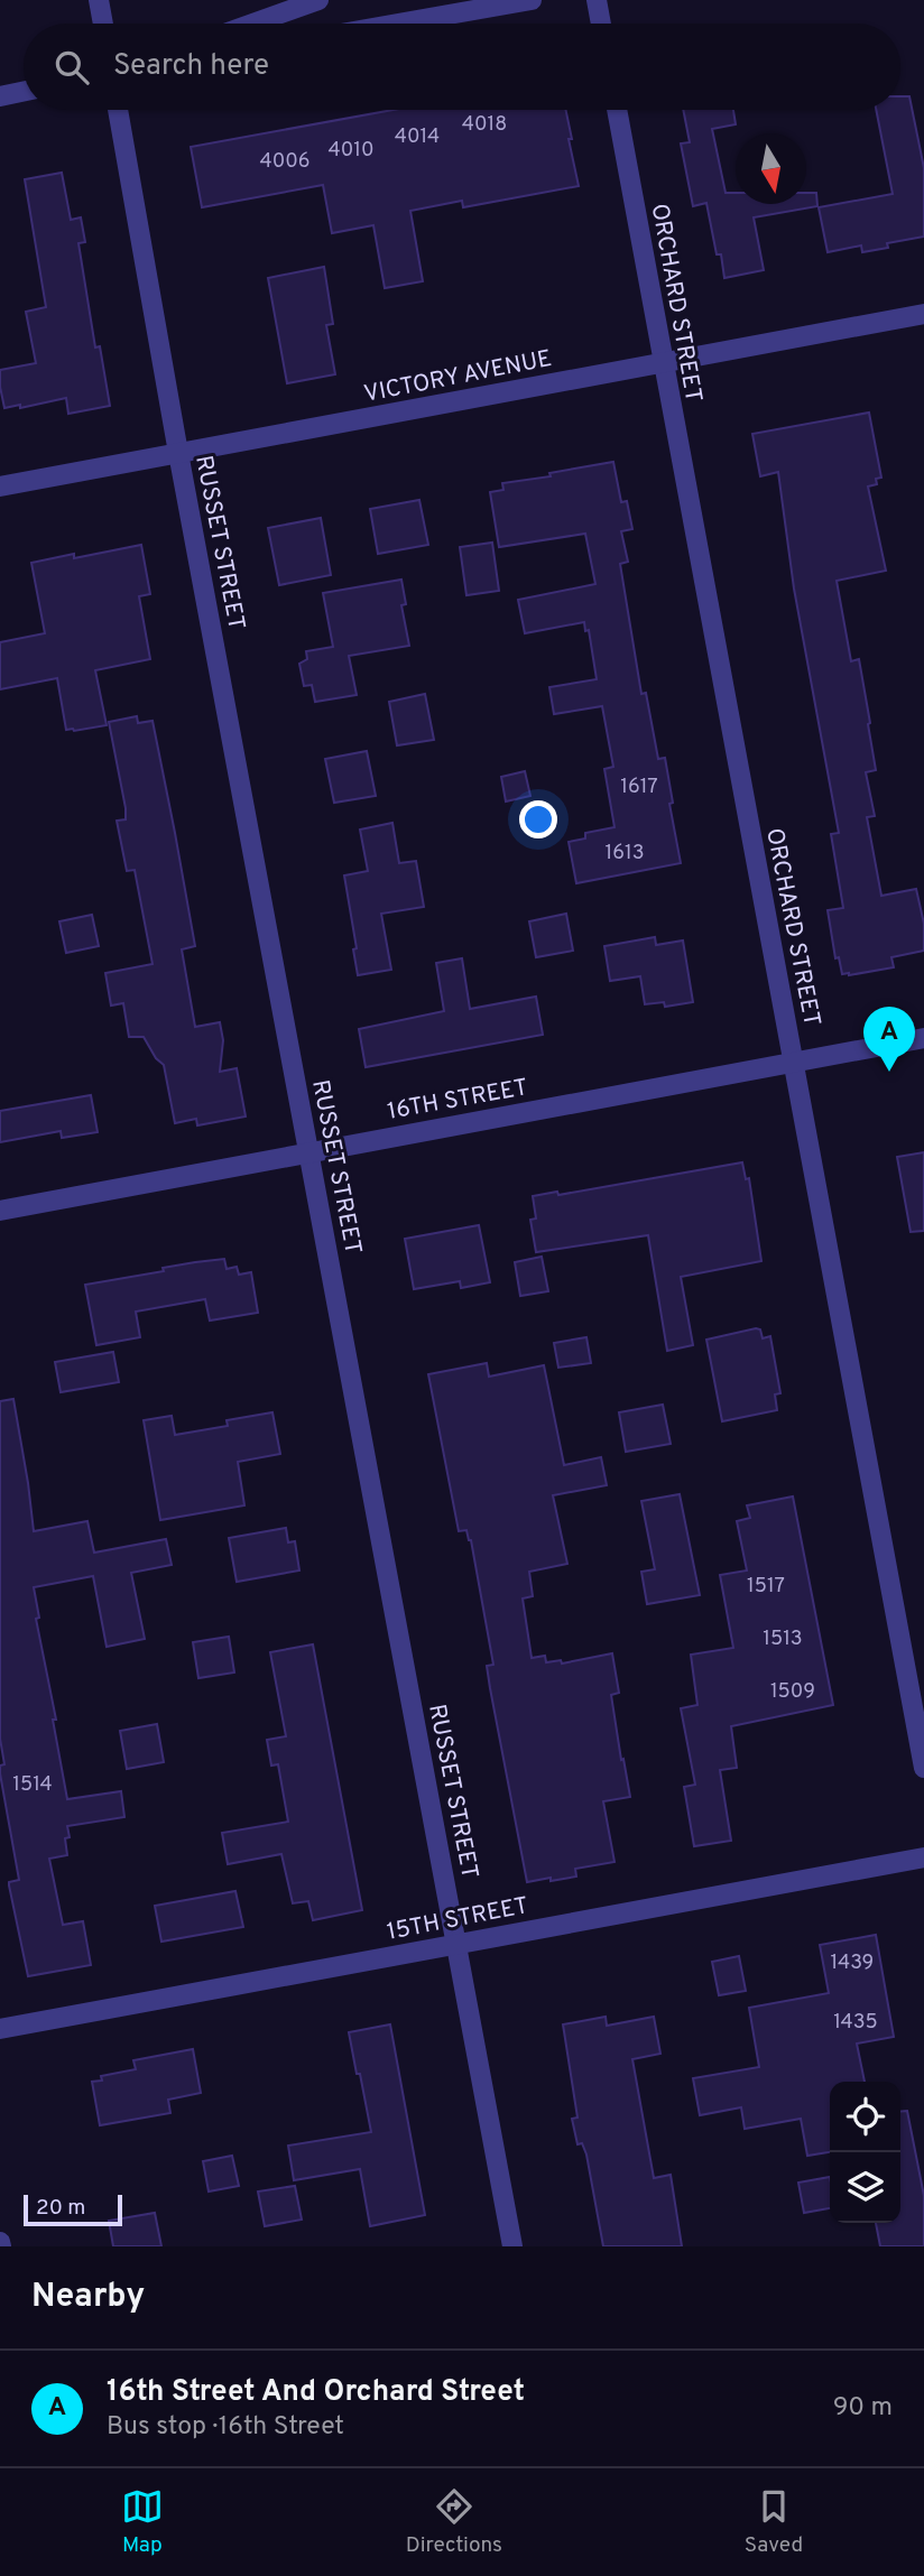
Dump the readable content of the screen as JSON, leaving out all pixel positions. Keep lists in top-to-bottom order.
{
  "streets": {
    "street": [
      "ORCHARD STREET",
      "VICTORY AVENUE",
      "RUSSET STREET",
      "16TH STREET",
      "15TH STREET"
    ]
  },
  "crossings": [
    ["ORCHARD STREET", "VICTORY AVENUE"],
    ["ORCHARD STREET", "16TH STREET"],
    ["VICTORY AVENUE", "RUSSET STREET"],
    ["RUSSET STREET", "16TH STREET"],
    ["RUSSET STREET", "15TH STREET"]
  ],
  "house_numbers": [
    "4018",
    "4014",
    "4010",
    "4006",
    "1617",
    "1613",
    "1517",
    "1513",
    "1509",
    "1514",
    "1439",
    "1435"
  ],
  "scale_bar": "20 m",
  "north": "bottom",
  "page": {
    "search": "Search here",
    "pins": "A",
    "scale": "20 m",
    "heading": "Nearby",
    "list": [
      {
        "mark": "A",
        "name": "16th Street And Orchard Street",
        "note": "Bus stop · 16th Street",
        "value": "90 m"
      }
    ],
    "nav": ["Map", "Directions", "Saved"]
  }
}
